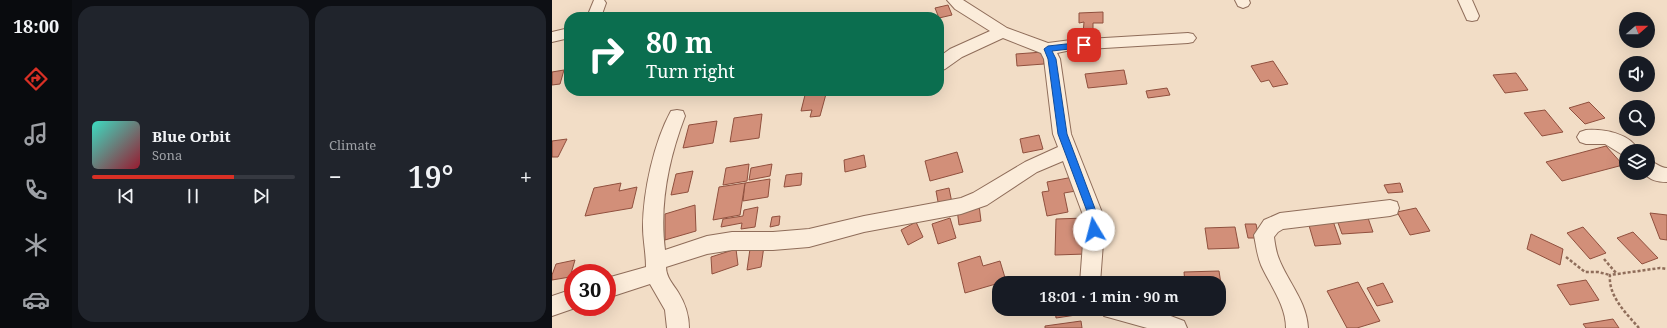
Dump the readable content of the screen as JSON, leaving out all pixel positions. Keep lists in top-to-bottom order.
{
  "north": "right",
  "page": {
    "tabs": "18:00",
    "tile": "Climate",
    "turn": ["80 m", "Turn right"],
    "song": ["Blue Orbit", "Sona"],
    "heat": ["−", "19°", "+"],
    "limit": "30",
    "trip": "18:01 · 1 min · 90 m"
  }
}
